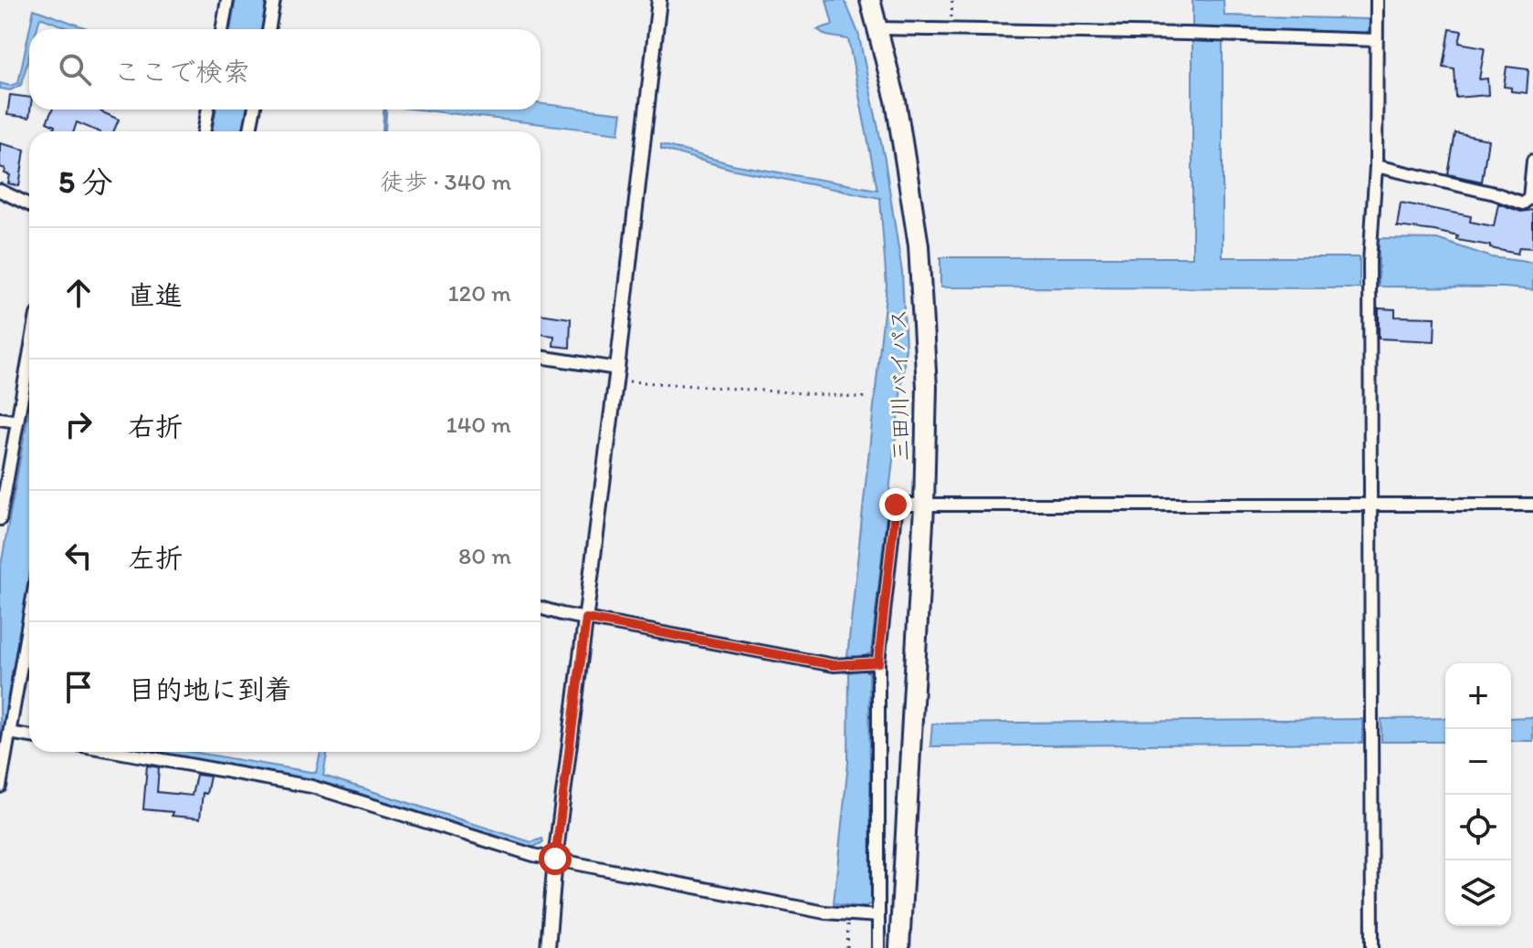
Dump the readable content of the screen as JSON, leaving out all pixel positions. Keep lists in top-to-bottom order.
{
  "streets": {
    "highway": ["三田川バイパス"]
  },
  "page": {
    "search": "ここで検索",
    "heading": ["5 分", "徒歩 · 340 m"],
    "list": [
      ["直進", "120 m"],
      ["右折", "140 m"],
      ["左折", "80 m"],
      "目的地に到着"
    ],
    "map_buttons": ["+", "−"]
  }
}
